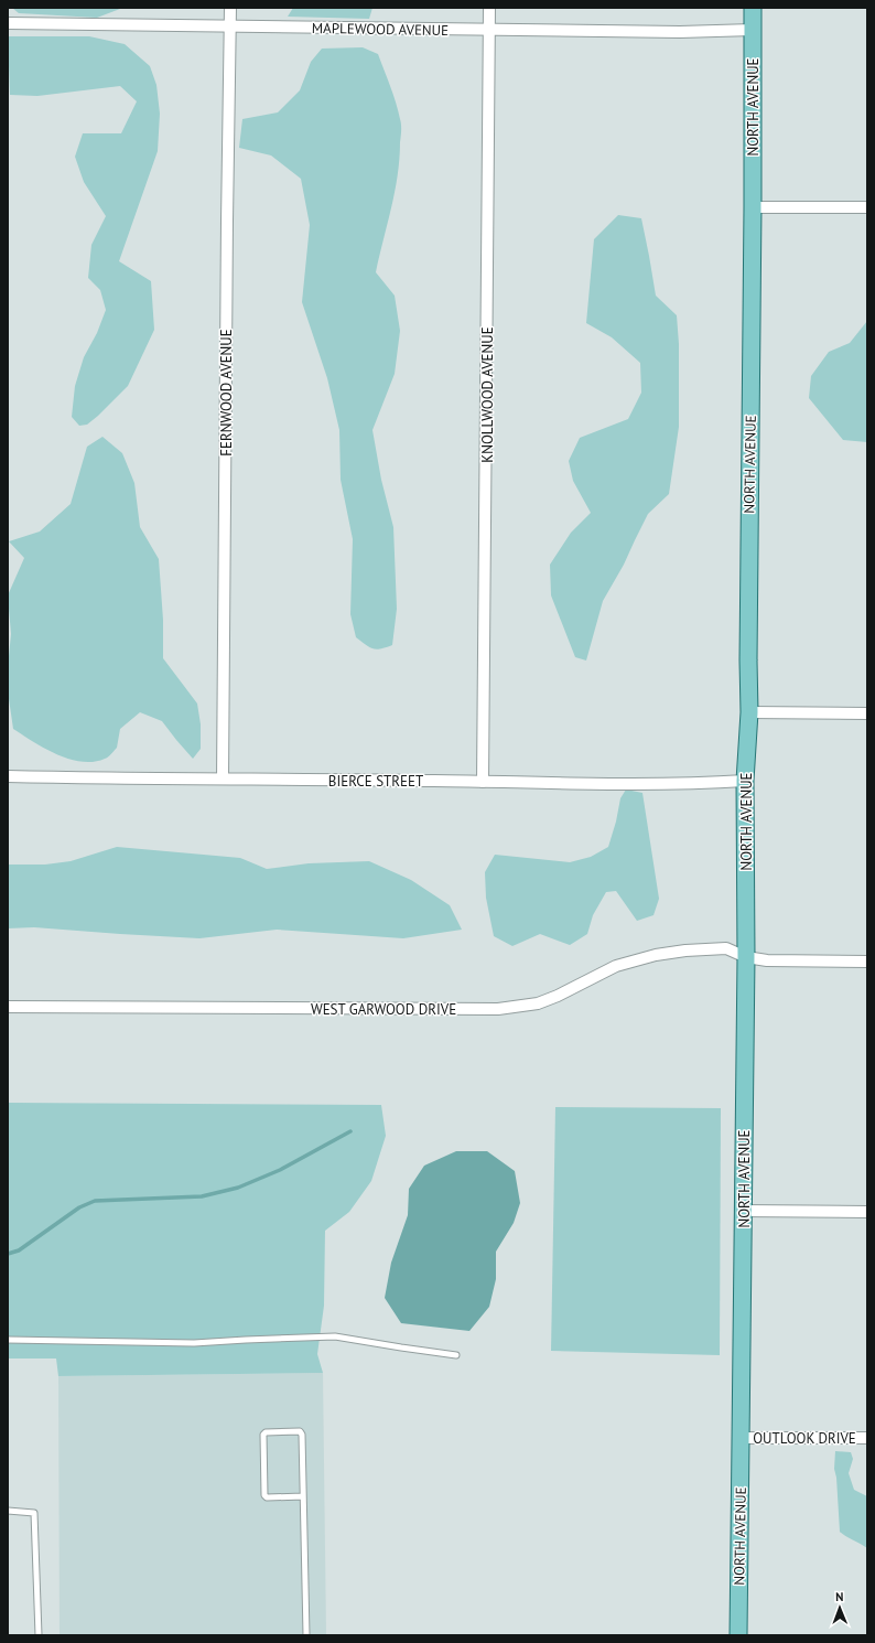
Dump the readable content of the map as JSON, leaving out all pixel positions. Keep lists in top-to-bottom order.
{
  "streets": {
    "main road": ["NORTH AVENUE"],
    "street": [
      "MAPLEWOOD AVENUE",
      "FERNWOOD AVENUE",
      "KNOLLWOOD AVENUE",
      "BIERCE STREET",
      "WEST GARWOOD DRIVE",
      "OUTLOOK DRIVE"
    ]
  },
  "crossings": [
    ["MAPLEWOOD AVENUE", "NORTH AVENUE"],
    ["MAPLEWOOD AVENUE", "FERNWOOD AVENUE"],
    ["MAPLEWOOD AVENUE", "KNOLLWOOD AVENUE"],
    ["NORTH AVENUE", "BIERCE STREET"],
    ["NORTH AVENUE", "WEST GARWOOD DRIVE"],
    ["NORTH AVENUE", "OUTLOOK DRIVE"],
    ["FERNWOOD AVENUE", "BIERCE STREET"],
    ["KNOLLWOOD AVENUE", "BIERCE STREET"]
  ],
  "north": "top"
}
